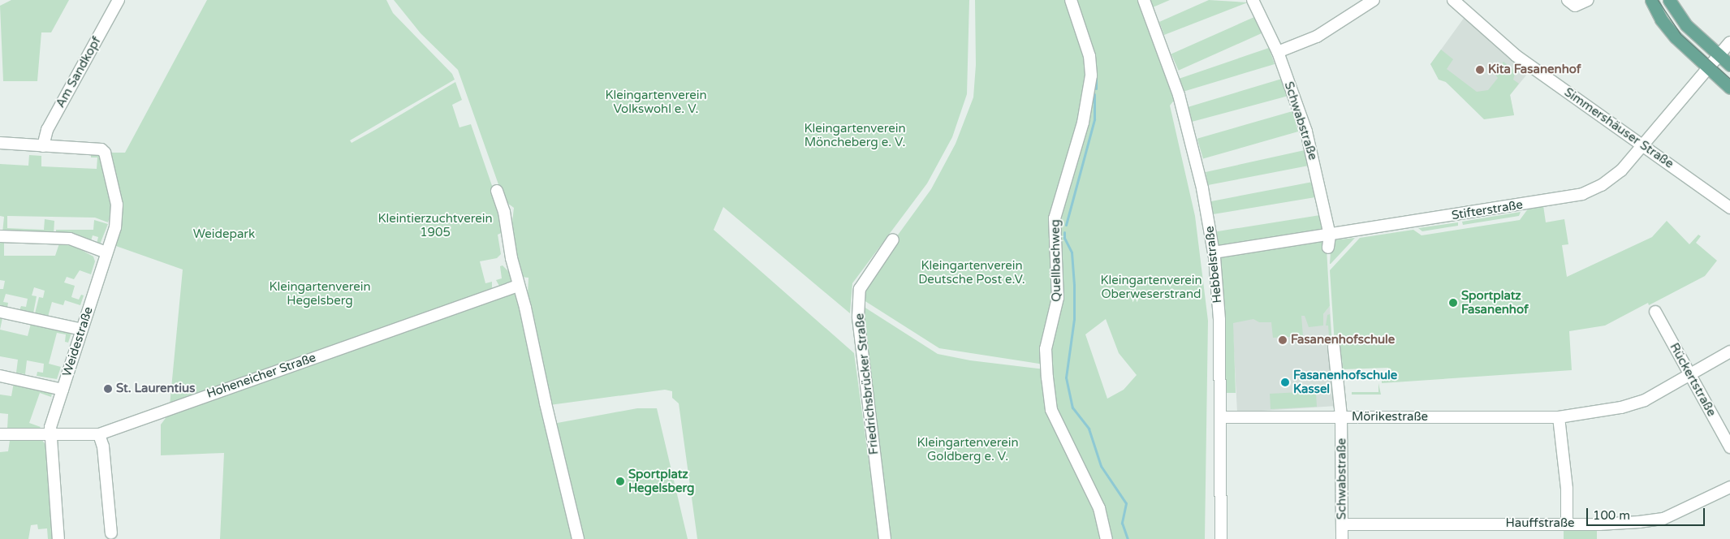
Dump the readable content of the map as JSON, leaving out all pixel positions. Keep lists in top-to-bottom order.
{
  "streets": {
    "street": [
      "Am Sandkopf",
      "Schwabstraße",
      "Simmershäuser Straße",
      "Stifterstraße",
      "Quellbachweg",
      "Hebbelstraße",
      "Weidestraße",
      "Hoheneicher Straße",
      "Rückertstraße",
      "Friedrichsbrücker Straße",
      "Mörikestraße",
      "Hauffstraße"
    ]
  },
  "crossings": [
    ["Am Sandkopf", "Weidestraße"],
    ["Schwabstraße", "Stifterstraße"],
    ["Schwabstraße", "Mörikestraße"],
    ["Schwabstraße", "Hauffstraße"],
    ["Simmershäuser Straße", "Stifterstraße"],
    ["Stifterstraße", "Hebbelstraße"],
    ["Hebbelstraße", "Mörikestraße"],
    ["Weidestraße", "Hoheneicher Straße"],
    ["Rückertstraße", "Mörikestraße"]
  ],
  "parks": [
    "Kleingartenverein Volkswohl e. V.",
    "Kleingartenverein Möncheberg e. V.",
    "Kleintierzuchtverein 1905",
    "Weidepark",
    "Kleingartenverein Deutsche Post e.V.",
    "Kleingartenverein Oberweserstrand",
    "Kleingartenverein Hegelsberg",
    "Kleingartenverein Goldberg e. V."
  ],
  "places": [
    "Kita Fasanenhof",
    "Sportplatz Fasanenhof",
    "Fasanenhofschule",
    "Fasanenhofschule Kassel",
    "St. Laurentius",
    "Sportplatz Hegelsberg"
  ],
  "scale_bar": "100 m"
}
